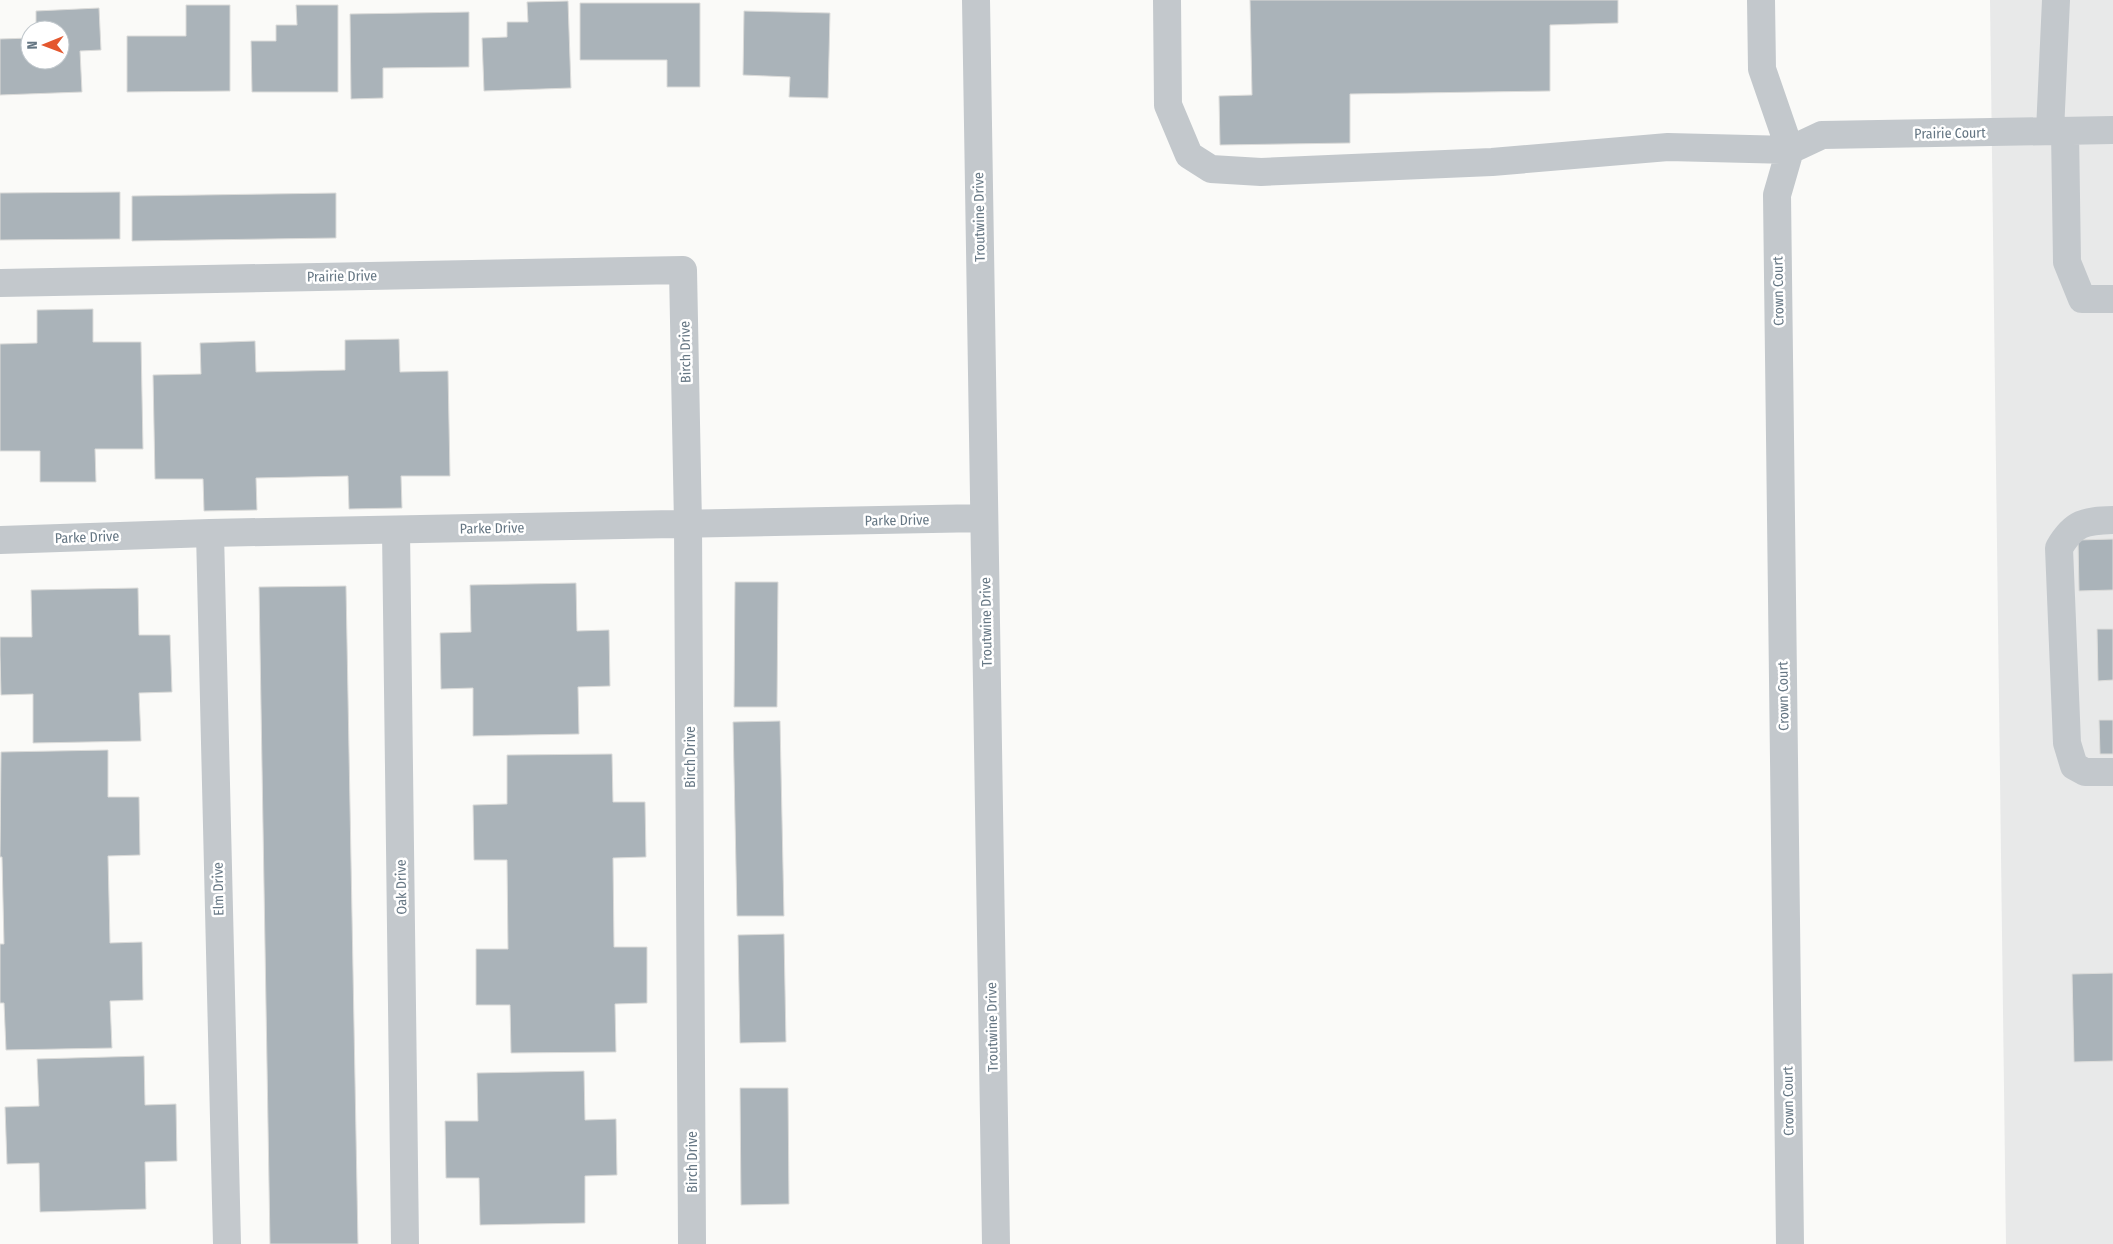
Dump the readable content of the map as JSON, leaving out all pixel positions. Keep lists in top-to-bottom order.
{
  "streets": {
    "street": [
      "Prairie Court",
      "Troutwine Drive",
      "Prairie Drive",
      "Crown Court",
      "Birch Drive",
      "Parke Drive",
      "Oak Drive",
      "Elm Drive"
    ]
  },
  "crossings": [
    ["Prairie Court", "Crown Court"],
    ["Troutwine Drive", "Parke Drive"],
    ["Prairie Drive", "Birch Drive"],
    ["Birch Drive", "Parke Drive"],
    ["Parke Drive", "Oak Drive"],
    ["Parke Drive", "Elm Drive"]
  ],
  "north": "left"
}
